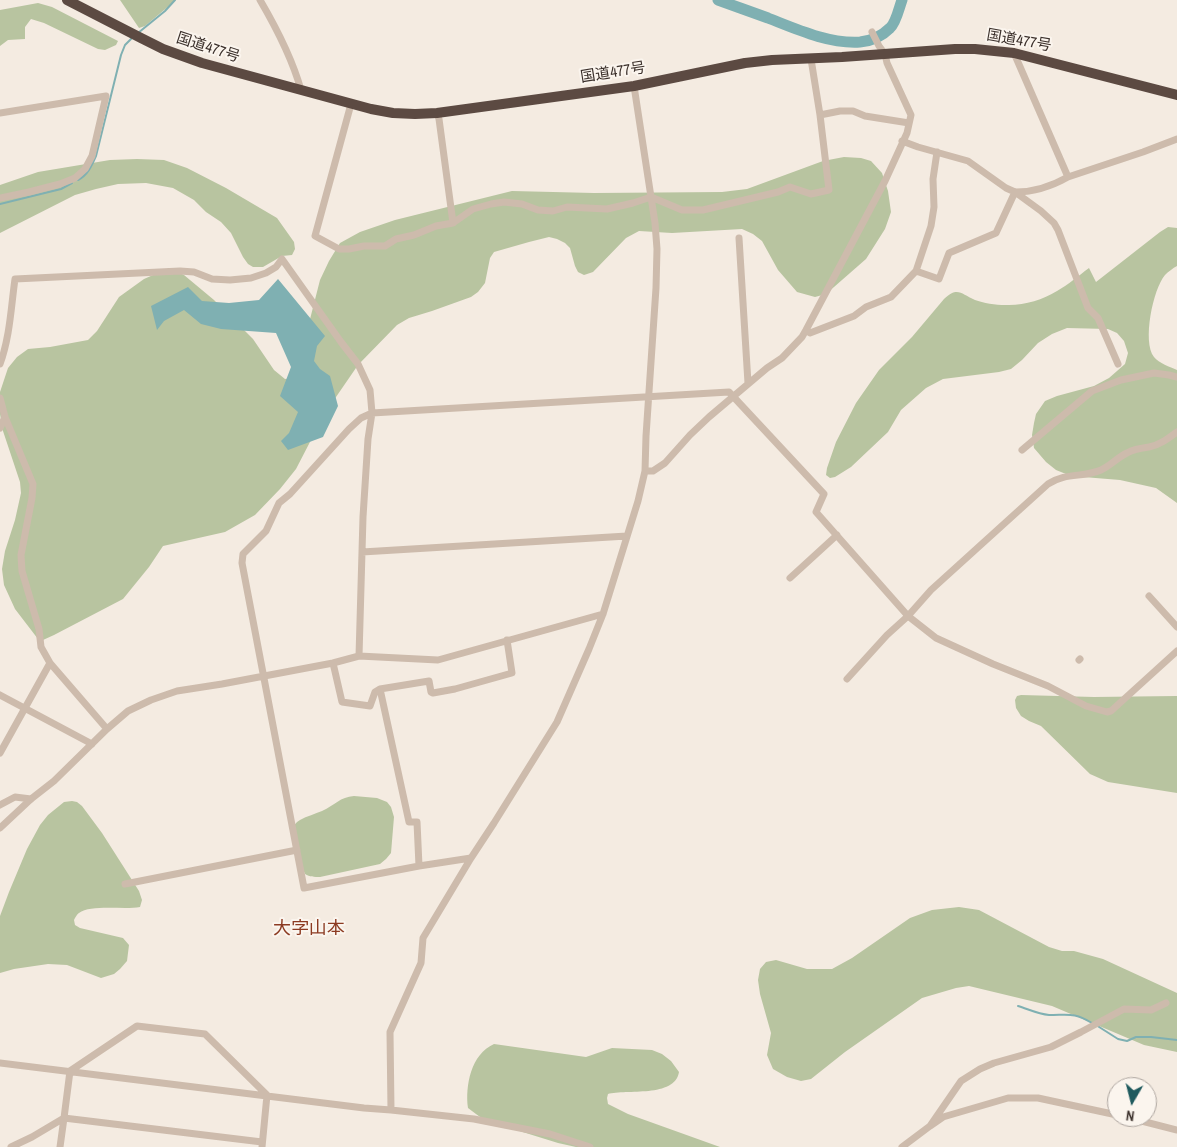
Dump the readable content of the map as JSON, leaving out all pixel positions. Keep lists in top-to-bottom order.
{
  "streets": {
    "highway": ["国道477号"]
  },
  "districts": ["大字山本"],
  "north": "bottom"
}
